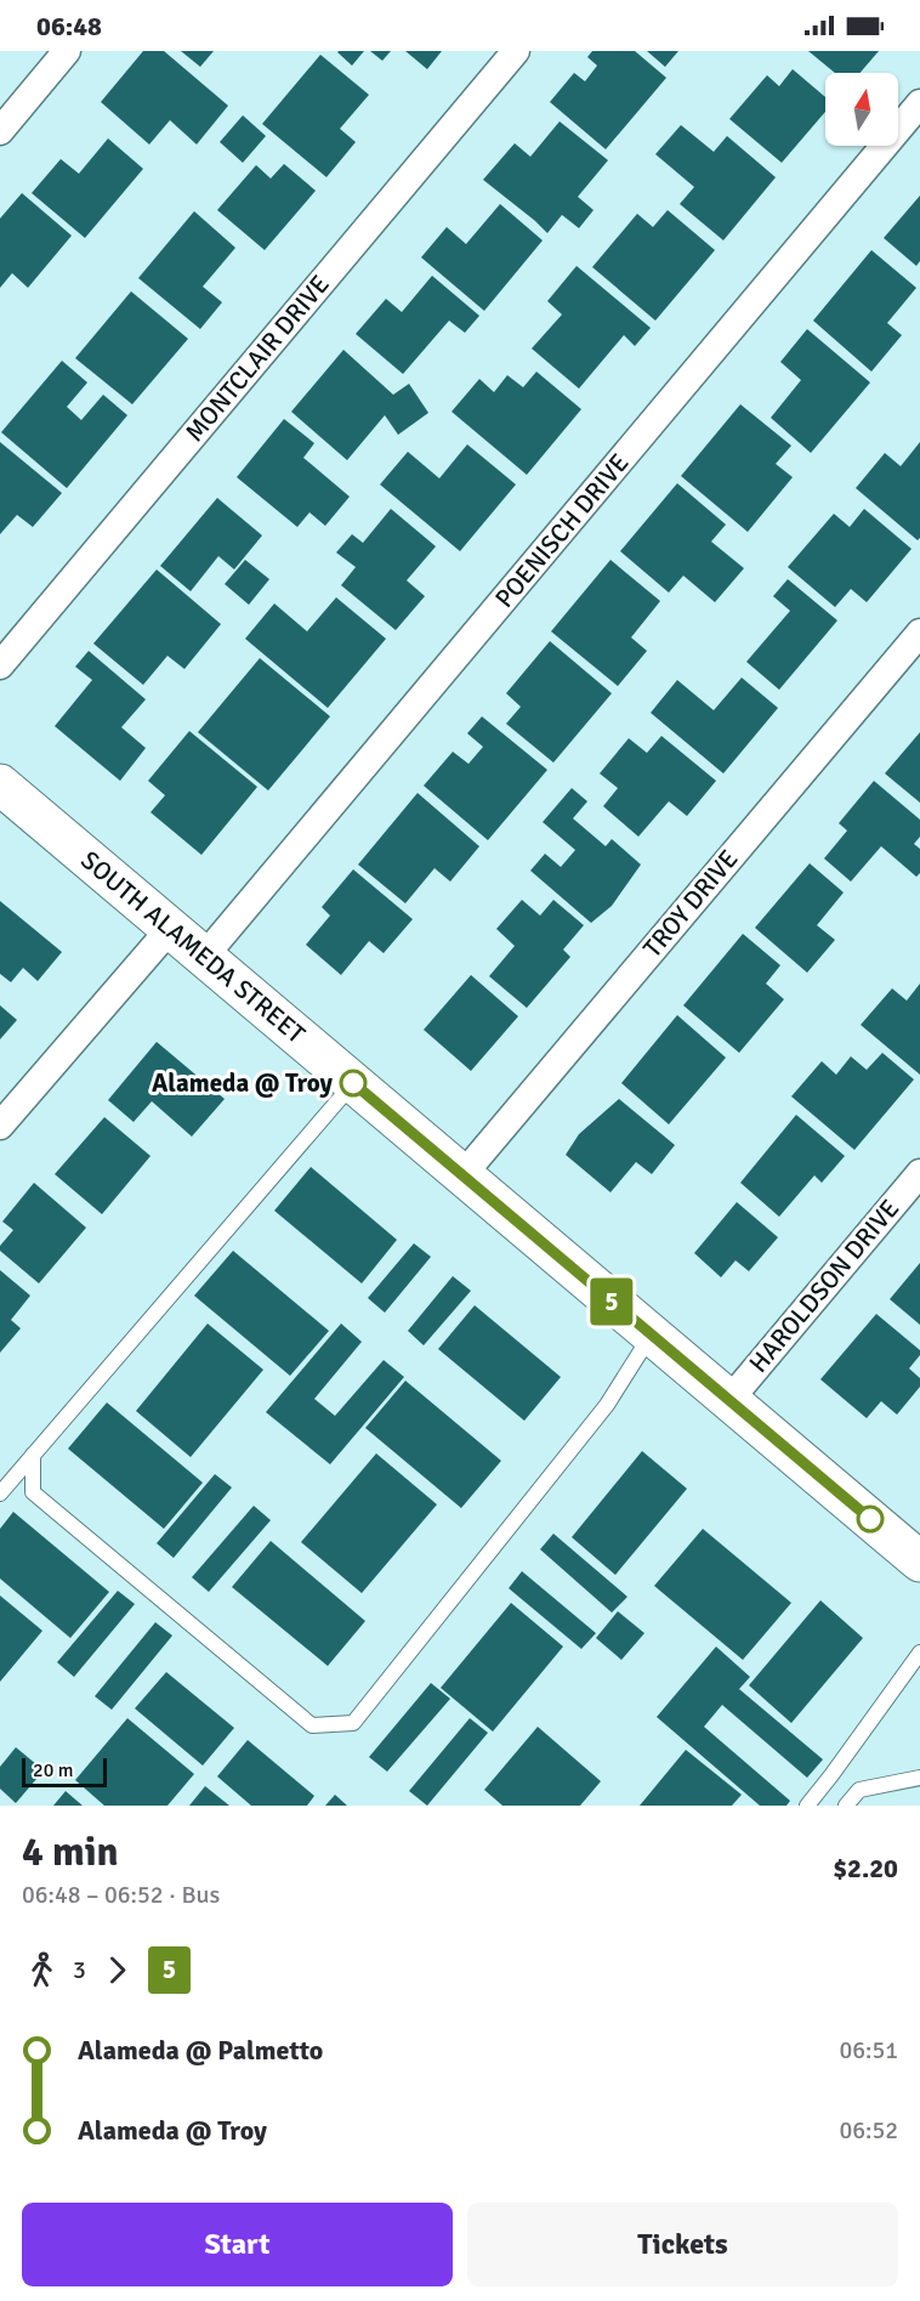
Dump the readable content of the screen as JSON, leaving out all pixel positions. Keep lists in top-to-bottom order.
{
  "streets": {
    "main road": ["SOUTH ALAMEDA STREET"],
    "street": [
      "MONTCLAIR DRIVE",
      "POENISCH DRIVE",
      "TROY DRIVE",
      "HAROLDSON DRIVE"
    ]
  },
  "crossings": [
    ["POENISCH DRIVE", "SOUTH ALAMEDA STREET"],
    ["TROY DRIVE", "SOUTH ALAMEDA STREET"],
    ["SOUTH ALAMEDA STREET", "HAROLDSON DRIVE"]
  ],
  "places": ["Alameda @ Troy"],
  "lines": ["bus line 5"],
  "scale_bar": "20 m",
  "north": "top",
  "page": {
    "status": "06:48",
    "on_map": "5",
    "scale": "20 m",
    "heading": ["4 min", "06:48 – 06:52 · Bus", "$2.20"],
    "legs": ["3", "5"],
    "list": [
      {
        "name": "Alameda @ Palmetto",
        "value": "06:51"
      },
      {
        "name": "Alameda @ Troy",
        "value": "06:52"
      }
    ],
    "buttons": ["Start", "Tickets"]
  }
}
